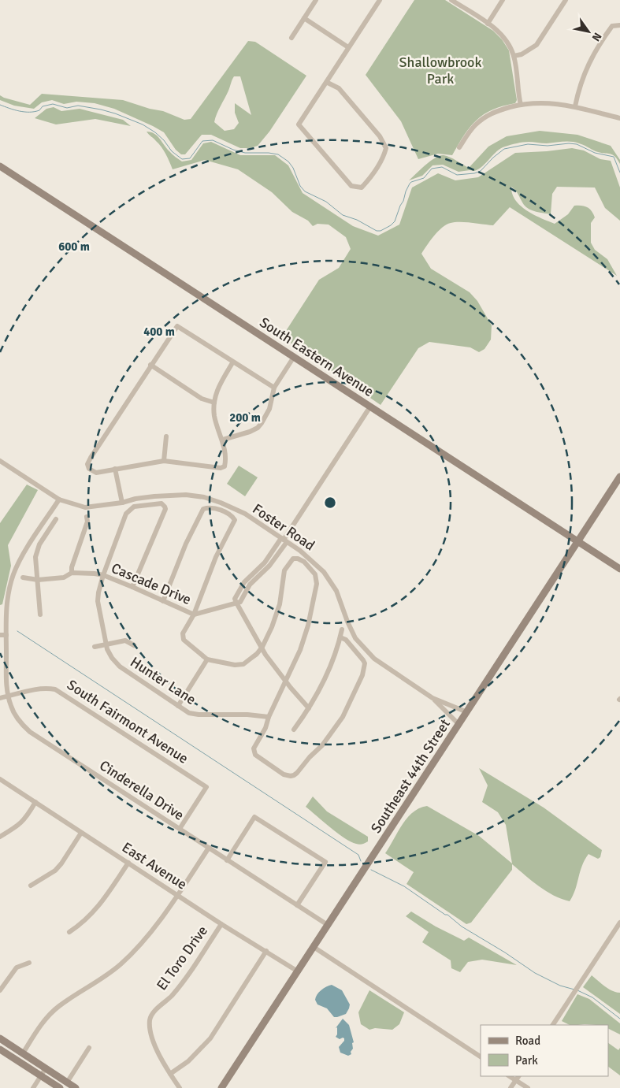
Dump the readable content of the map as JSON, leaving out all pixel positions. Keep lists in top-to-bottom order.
{
  "streets": {
    "main road": ["South Eastern Avenue", "Southeast 44th Street"],
    "street": [
      "Foster Road",
      "Cascade Drive",
      "Hunter Lane",
      "South Fairmont Avenue",
      "Cinderella Drive",
      "East Avenue",
      "El Toro Drive"
    ]
  },
  "crossings": [
    ["South Eastern Avenue", "Southeast 44th Street"],
    ["Foster Road", "Southeast 44th Street"],
    ["Foster Road", "Cinderella Drive"],
    ["Cascade Drive", "Hunter Lane"],
    ["South Fairmont Avenue", "Cinderella Drive"],
    ["Southeast 44th Street", "Cinderella Drive"],
    ["Southeast 44th Street", "East Avenue"],
    ["East Avenue", "El Toro Drive"]
  ],
  "parks": ["Shallowbrook Park"],
  "legend": ["Road", "Park"],
  "north": "bottom right",
  "rings": ["600 m", "400 m", "200 m"]
}
